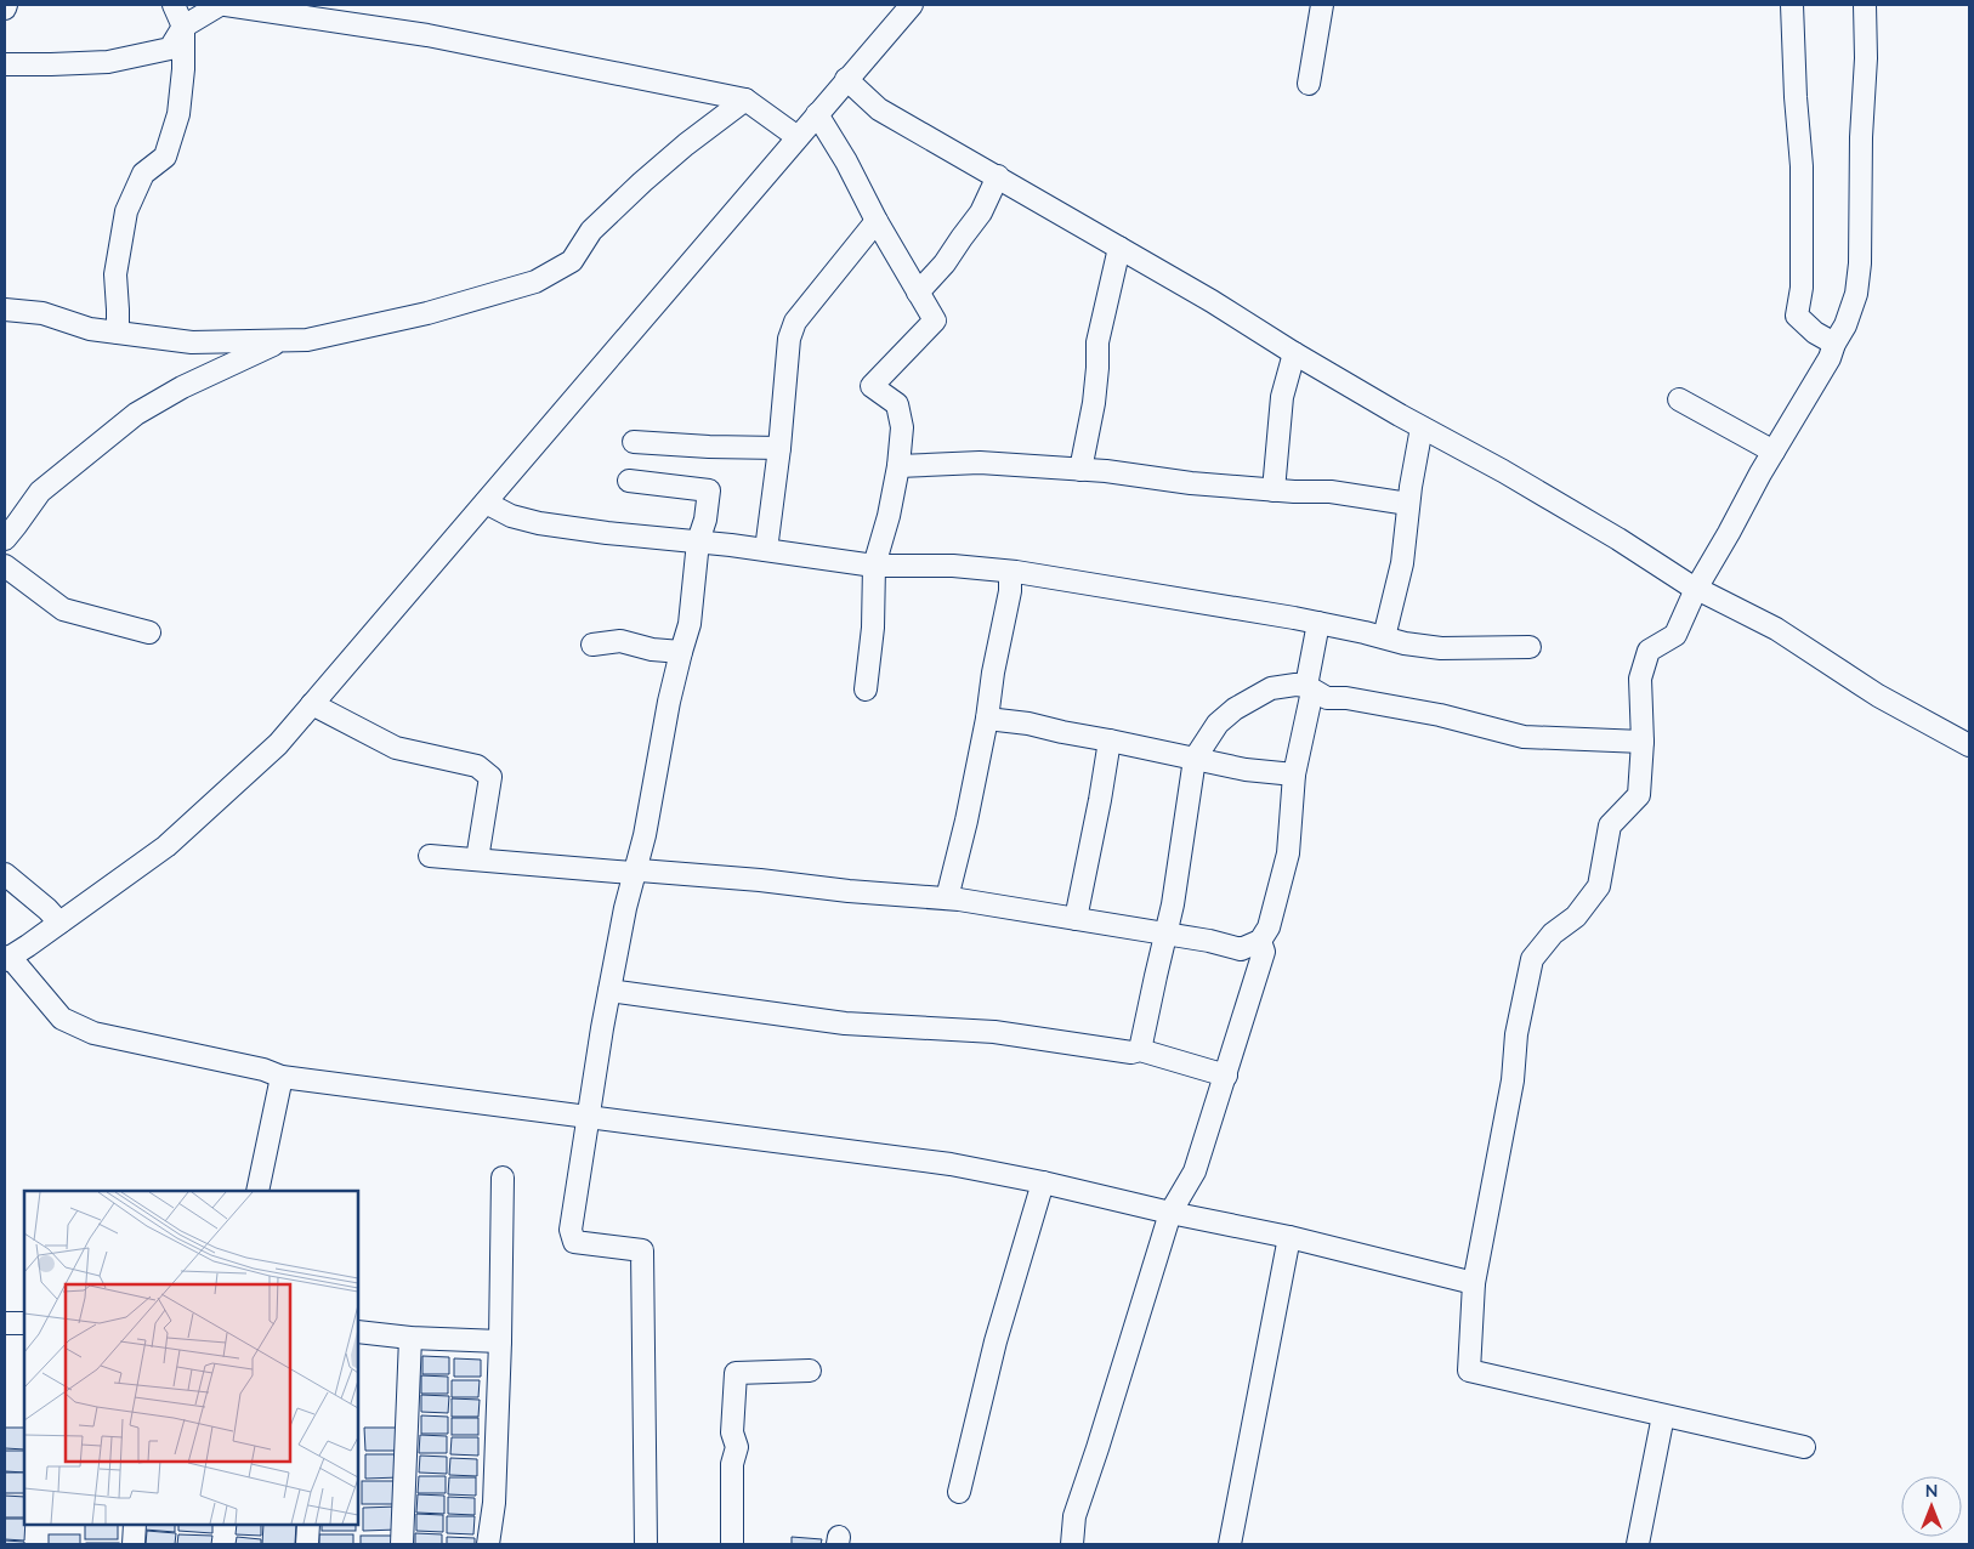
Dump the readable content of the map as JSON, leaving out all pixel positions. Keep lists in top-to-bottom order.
{
  "north": "top"
}
